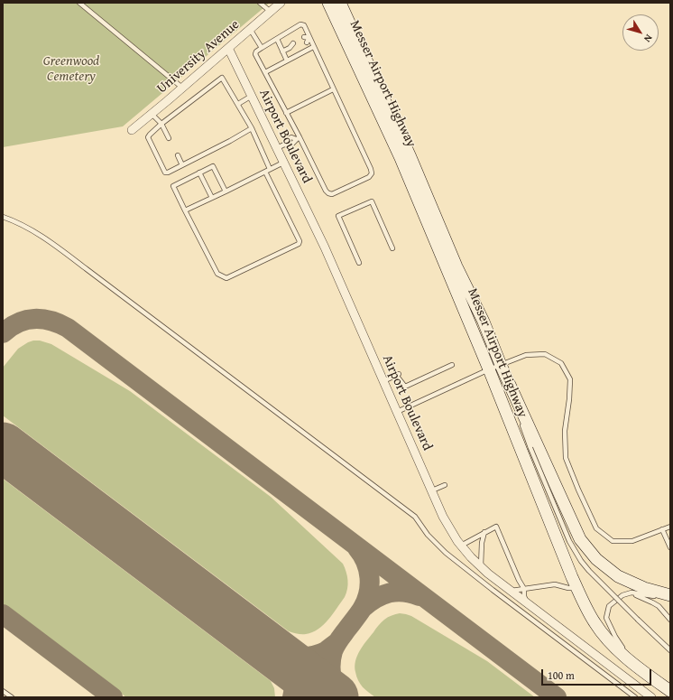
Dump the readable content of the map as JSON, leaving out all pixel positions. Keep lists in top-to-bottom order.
{
  "streets": {
    "main road": ["Messer Airport Highway"],
    "street": ["University Avenue", "Airport Boulevard"]
  },
  "crossings": [
    ["University Avenue", "Airport Boulevard"]
  ],
  "parks": ["Greenwood Cemetery"],
  "scale_bar": "100 m",
  "north": "bottom right"
}
